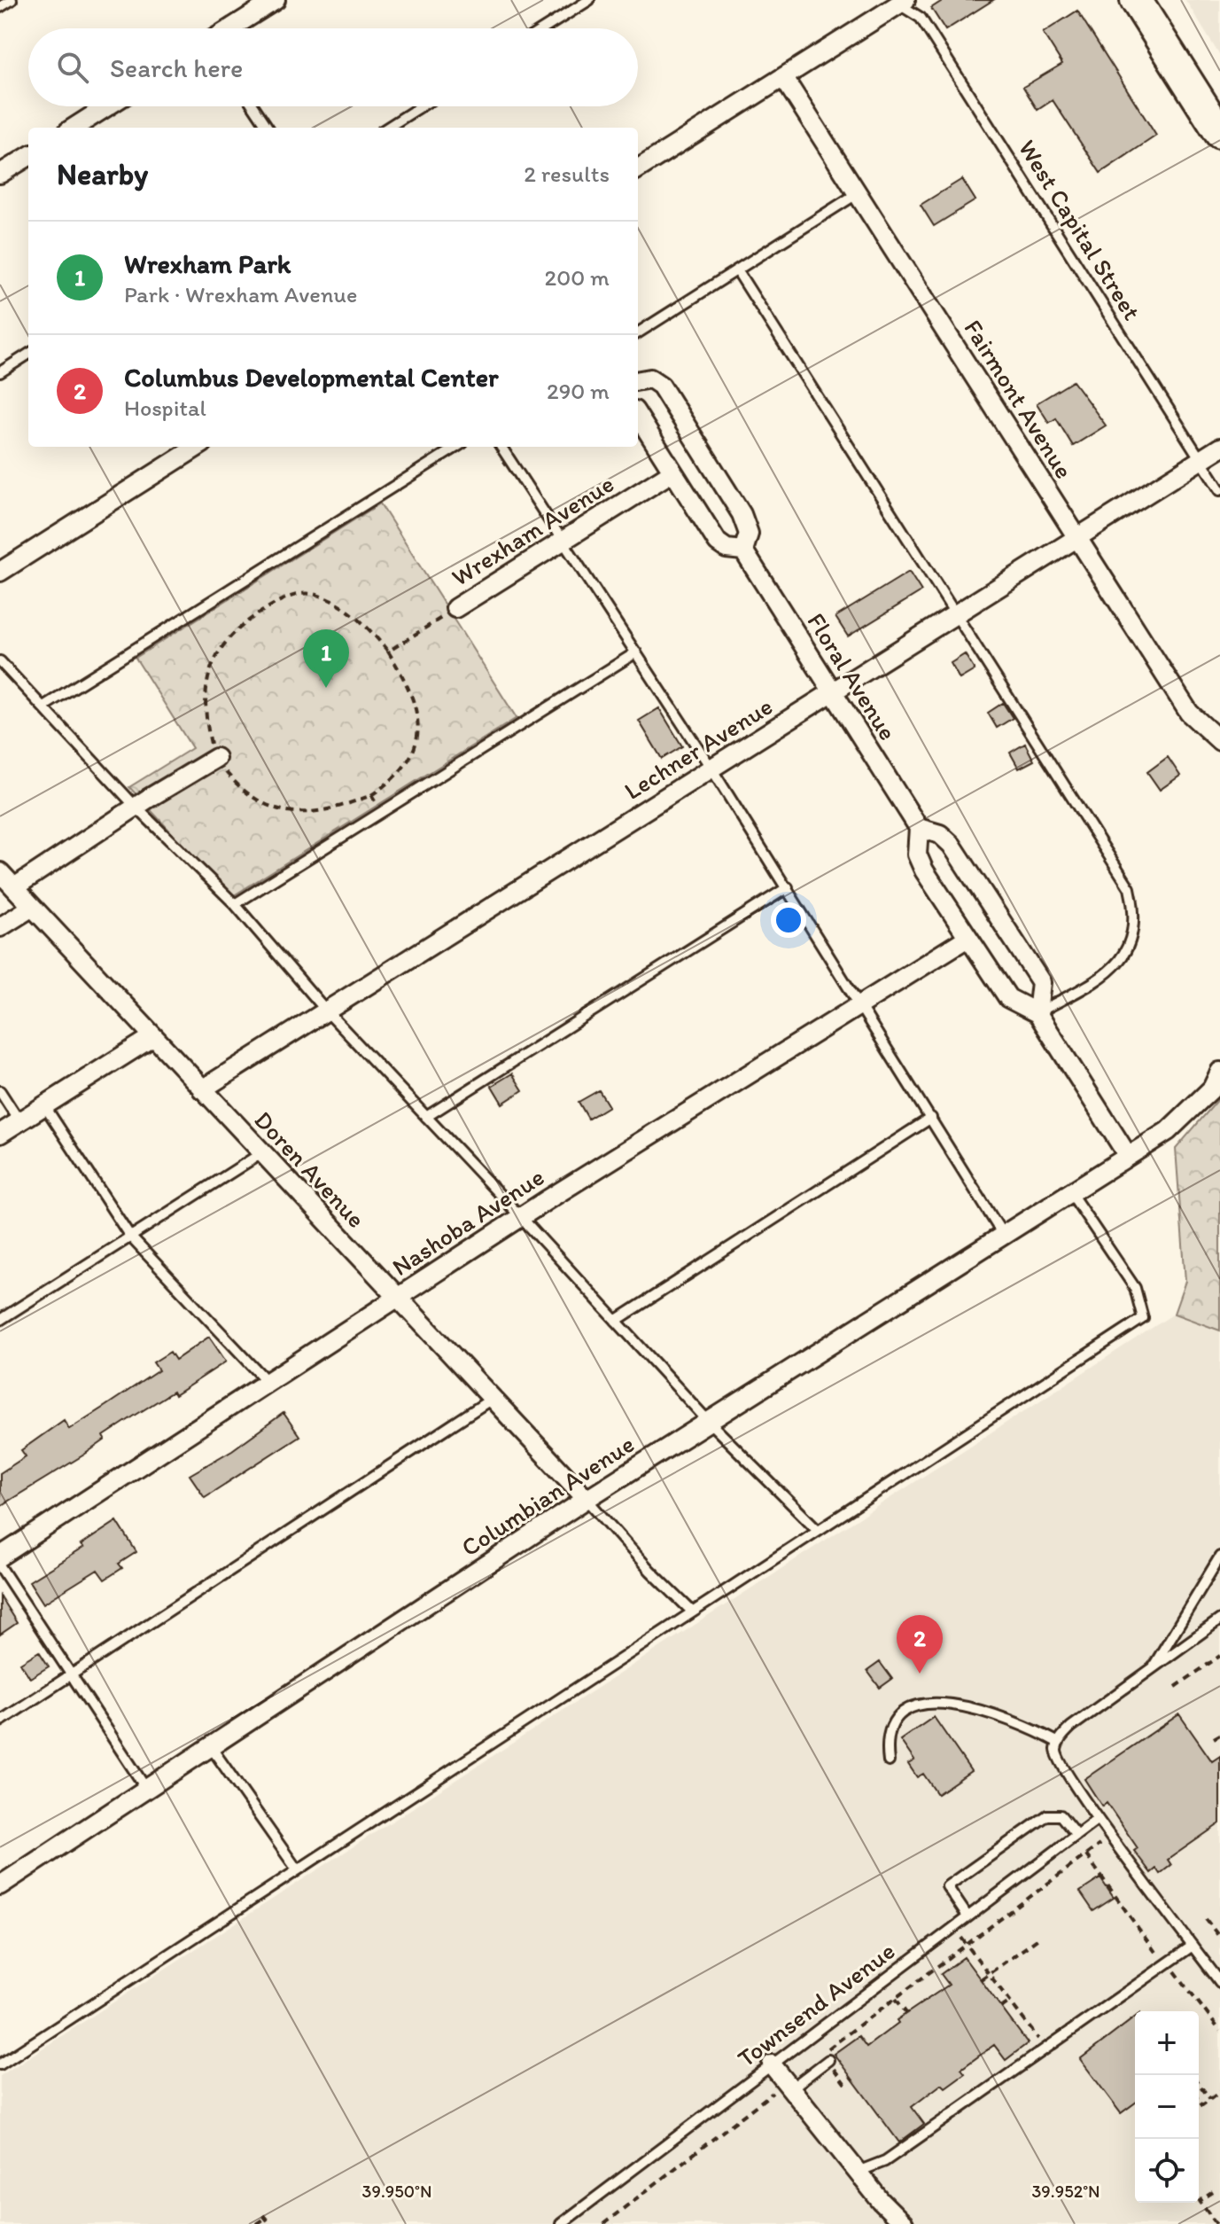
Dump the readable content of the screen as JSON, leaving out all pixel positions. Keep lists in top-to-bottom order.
{
  "streets": {
    "street": [
      "Fairmont Avenue",
      "Wrexham Avenue",
      "Floral Avenue",
      "Lechner Avenue",
      "Doren Avenue",
      "Nashoba Avenue",
      "Columbian Avenue"
    ],
    "lane": ["West Capital Street", "Townsend Avenue"]
  },
  "crossings": [
    ["West Capital Street", "Lechner Avenue"],
    ["Fairmont Avenue", "Lechner Avenue"],
    ["Floral Avenue", "Lechner Avenue"],
    ["Floral Avenue", "Nashoba Avenue"],
    ["Floral Avenue", "Columbian Avenue"],
    ["Lechner Avenue", "Doren Avenue"],
    ["Doren Avenue", "Nashoba Avenue"],
    ["Doren Avenue", "Columbian Avenue"]
  ],
  "page": {
    "search": "Search here",
    "heading": ["Nearby", "2 results"],
    "list": [
      {
        "mark": "1",
        "name": "Wrexham Park",
        "note": "Park · Wrexham Avenue",
        "value": "200 m"
      },
      {
        "mark": "2",
        "name": "Columbus Developmental Center",
        "note": "Hospital",
        "value": "290 m"
      }
    ],
    "pins": ["1", "2"],
    "map_buttons": ["+", "−"]
  },
  "coordinates": ["39.950°N", "39.952°N"]
}
